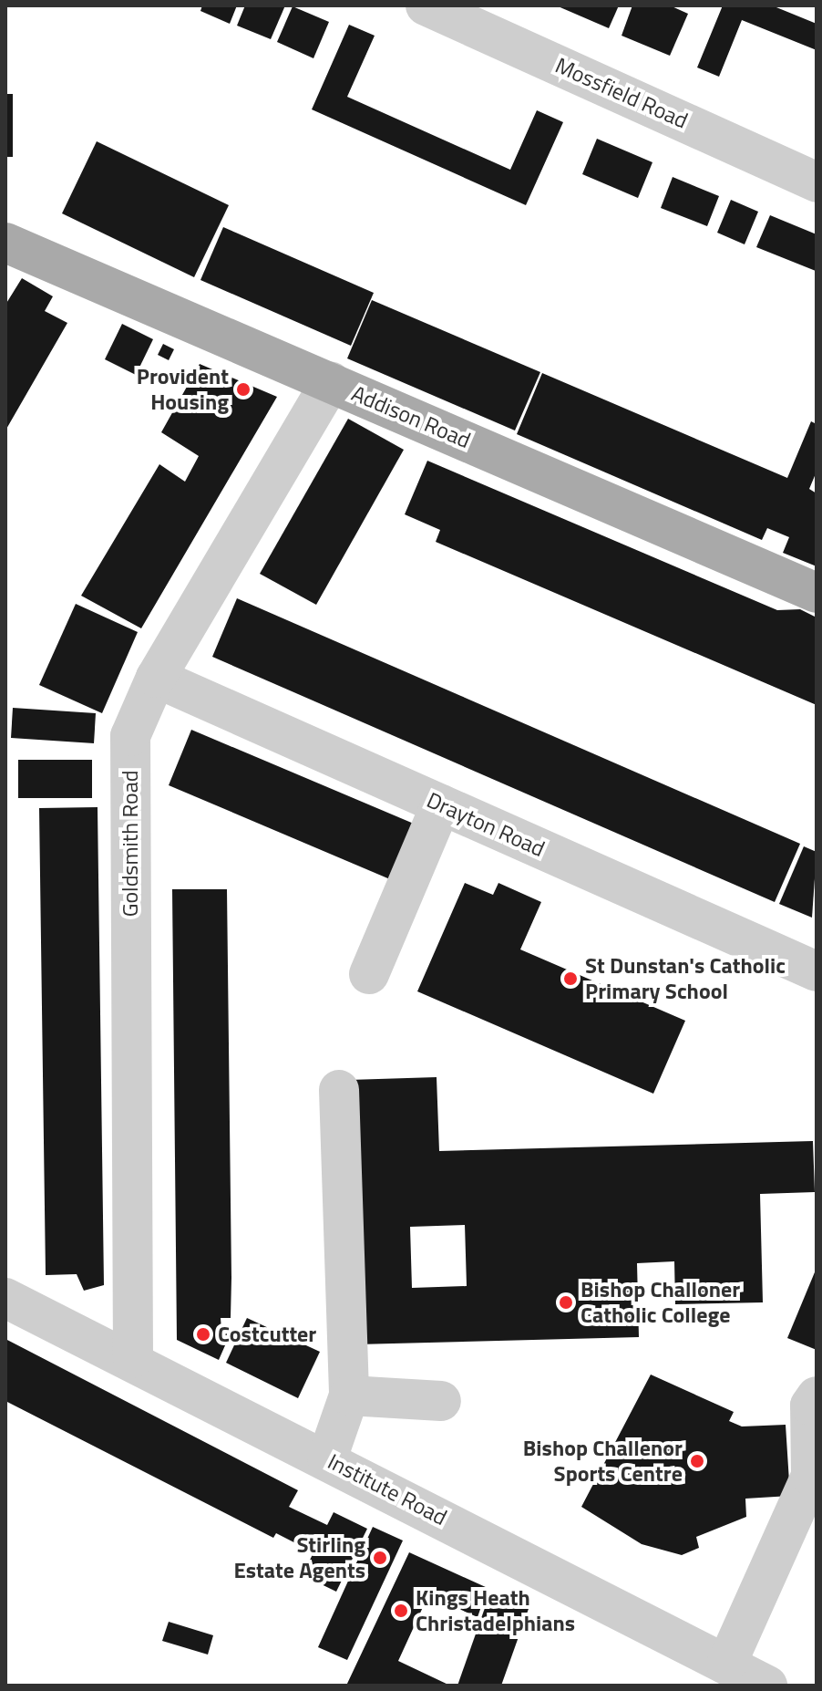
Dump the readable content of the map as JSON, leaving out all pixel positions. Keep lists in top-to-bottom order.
{
  "streets": {
    "main road": ["Addison Road"],
    "street": [
      "Mossfield Road",
      "Drayton Road",
      "Goldsmith Road",
      "Institute Road"
    ]
  },
  "crossings": [
    ["Addison Road", "Goldsmith Road"],
    ["Drayton Road", "Goldsmith Road"],
    ["Goldsmith Road", "Institute Road"]
  ],
  "places": [
    "Provident Housing",
    "St Dunstan's Catholic Primary School",
    "Bishop Challoner Catholic College",
    "Costcutter",
    "Bishop Challenor Sports Centre",
    "Stirling Estate Agents",
    "Kings Heath Christadelphians"
  ]
}
